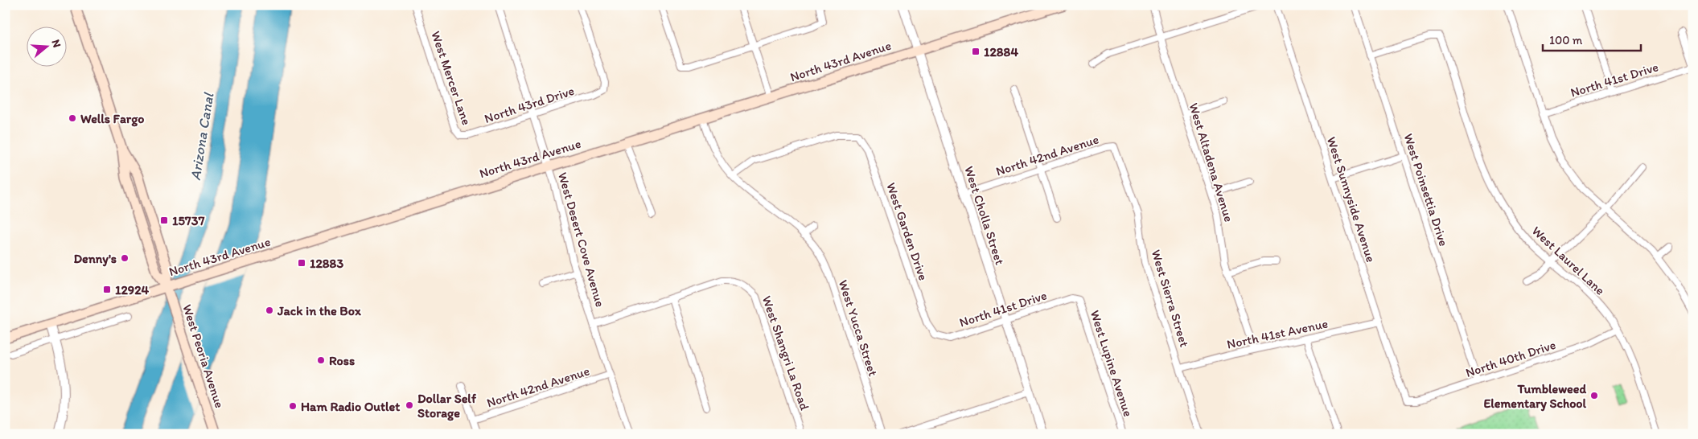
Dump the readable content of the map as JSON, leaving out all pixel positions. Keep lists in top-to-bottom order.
{
  "streets": {
    "main road": ["North 43rd Avenue", "West Peoria Avenue"],
    "street": [
      "West Mercer Lane",
      "North 41st Drive",
      "North 43rd Drive",
      "North 42nd Avenue",
      "West Altadena Avenue",
      "West Poinsettia Drive",
      "West Sunnyside Avenue",
      "West Cholla Street",
      "West Garden Drive",
      "West Desert Cove Avenue",
      "West Laurel Lane",
      "West Sierra Street",
      "West Yucca Street",
      "North 41st Avenue",
      "West Shangri La Road",
      "North 40th Drive",
      "West Lupine Avenue"
    ]
  },
  "crossings": [
    ["North 43rd Avenue", "West Cholla Street"],
    ["North 43rd Avenue", "West Desert Cove Avenue"],
    ["North 43rd Avenue", "West Yucca Street"],
    ["North 43rd Avenue", "West Peoria Avenue"],
    ["West Mercer Lane", "North 43rd Drive"],
    ["North 41st Drive", "West Cholla Street"],
    ["North 41st Drive", "West Garden Drive"],
    ["North 41st Drive", "West Lupine Avenue"],
    ["North 43rd Drive", "West Desert Cove Avenue"],
    ["North 42nd Avenue", "West Cholla Street"],
    ["North 42nd Avenue", "West Desert Cove Avenue"],
    ["North 42nd Avenue", "West Sierra Street"],
    ["West Altadena Avenue", "North 41st Avenue"],
    ["West Poinsettia Drive", "West Laurel Lane"],
    ["West Poinsettia Drive", "North 40th Drive"],
    ["West Sunnyside Avenue", "North 41st Avenue"],
    ["West Sunnyside Avenue", "North 40th Drive"],
    ["West Garden Drive", "West Yucca Street"],
    ["West Laurel Lane", "North 40th Drive"],
    ["West Sierra Street", "North 41st Avenue"]
  ],
  "water": ["Arizona Canal"],
  "places": {
    "transit": [
      "12884",
      "15737",
      "12883",
      "12924"
    ],
    "other": [
      "Wells Fargo",
      "Denny's",
      "Jack in the Box",
      "Ross",
      "Tumbleweed Elementary School",
      "Dollar Self Storage",
      "Ham Radio Outlet"
    ]
  },
  "scale_bar": "100 m",
  "north": "right"
}
